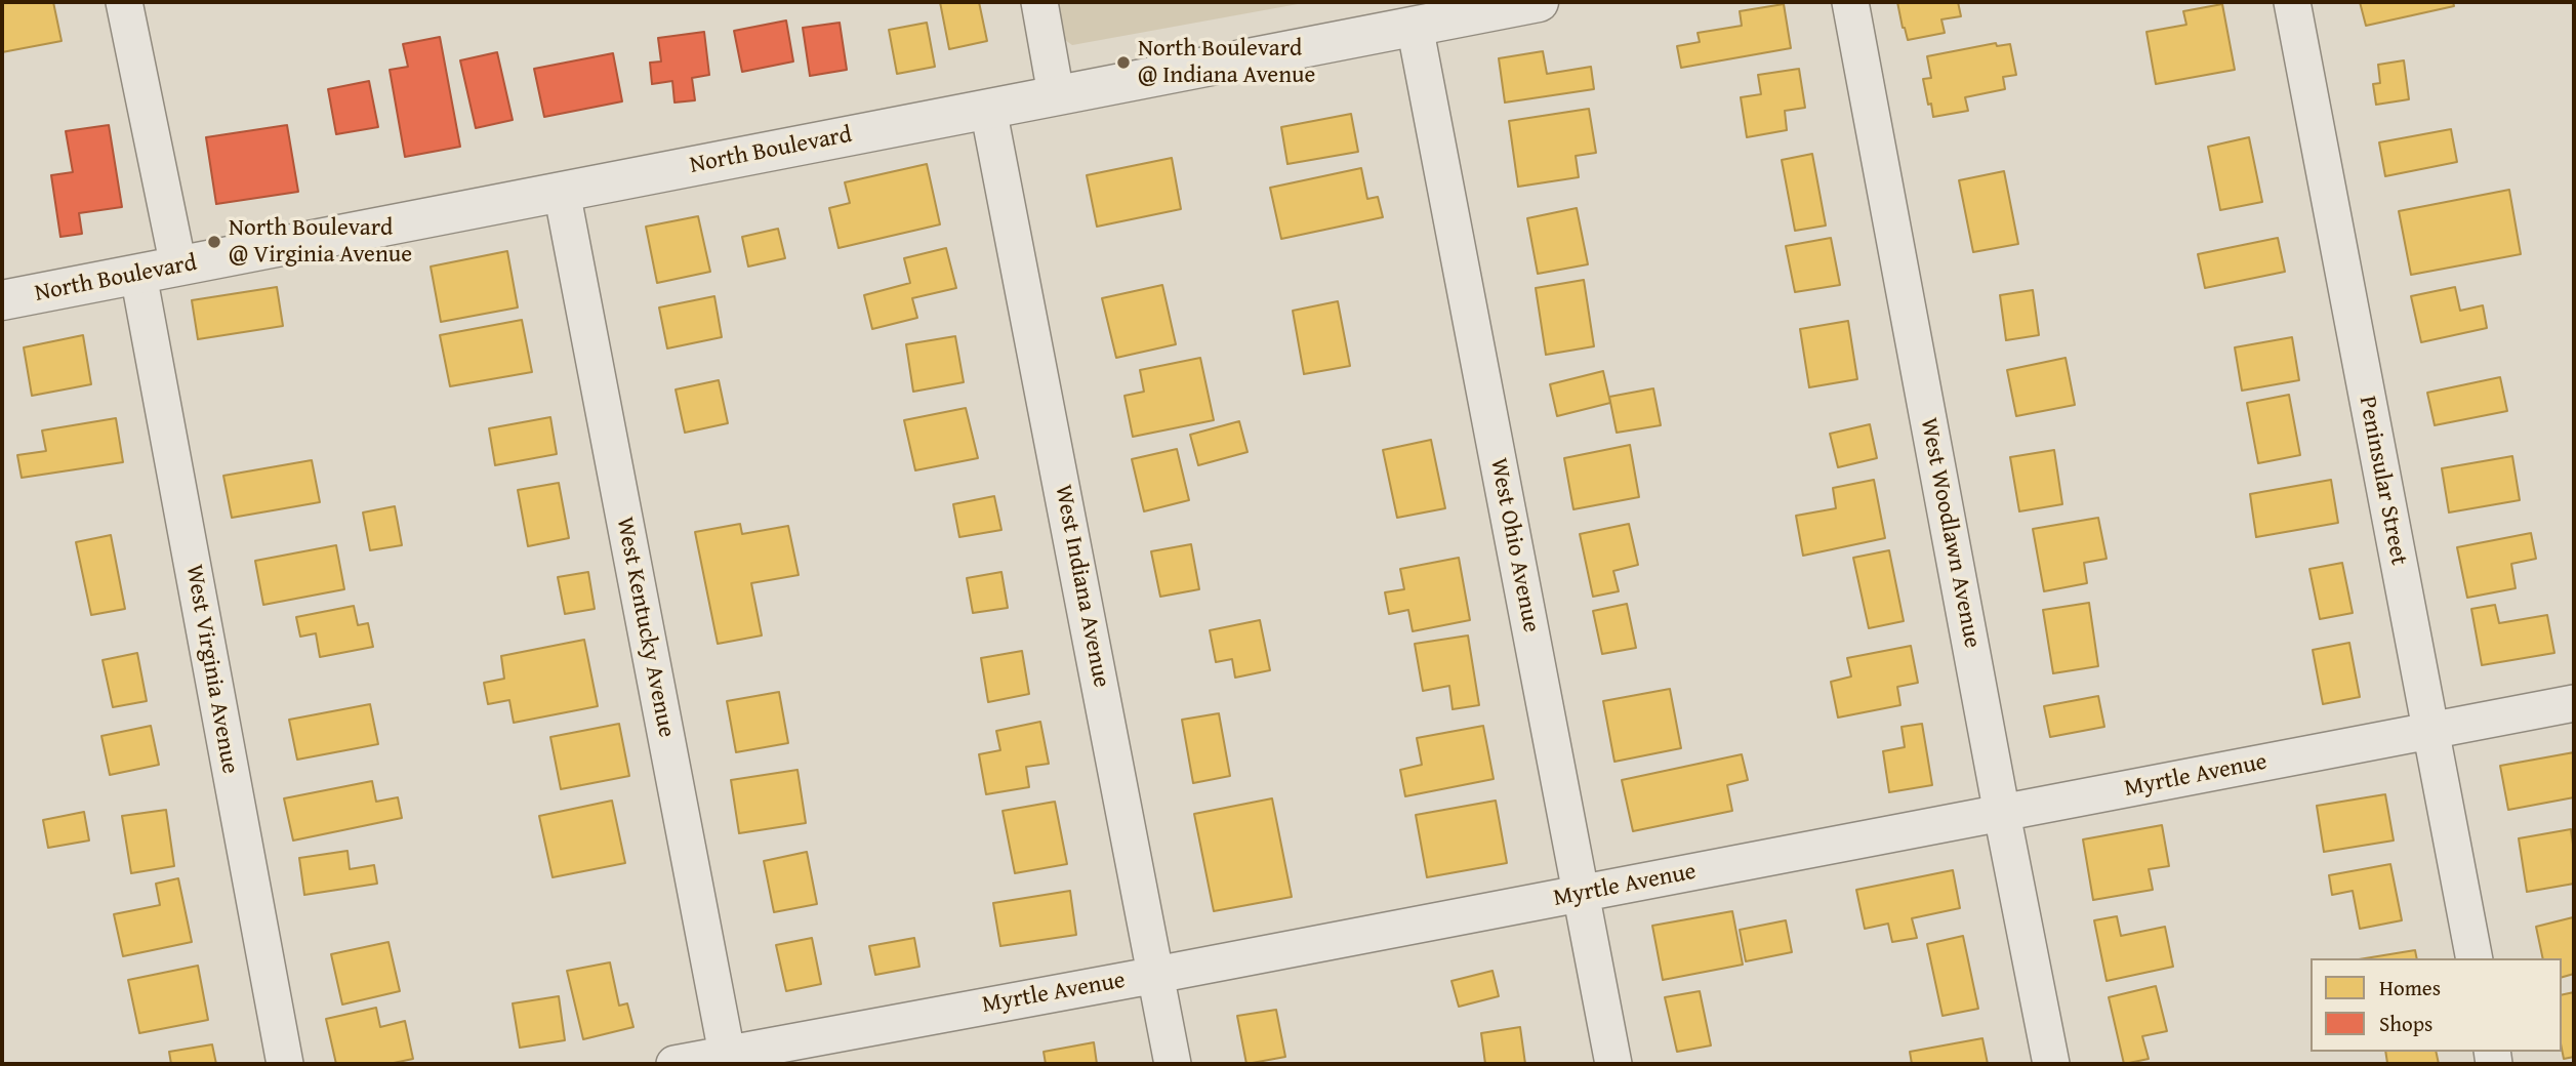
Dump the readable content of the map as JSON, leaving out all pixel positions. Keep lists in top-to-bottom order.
{
  "streets": {
    "street": [
      "North Boulevard",
      "Peninsular Street",
      "West Woodlawn Avenue",
      "West Ohio Avenue",
      "West Indiana Avenue",
      "West Kentucky Avenue",
      "West Virginia Avenue",
      "Myrtle Avenue"
    ]
  },
  "crossings": [
    ["North Boulevard", "West Ohio Avenue"],
    ["North Boulevard", "West Indiana Avenue"],
    ["North Boulevard", "West Kentucky Avenue"],
    ["North Boulevard", "West Virginia Avenue"],
    ["Peninsular Street", "Myrtle Avenue"],
    ["West Woodlawn Avenue", "Myrtle Avenue"],
    ["West Ohio Avenue", "Myrtle Avenue"],
    ["West Indiana Avenue", "Myrtle Avenue"],
    ["West Kentucky Avenue", "Myrtle Avenue"]
  ],
  "places": ["North Boulevard @ Indiana Avenue", "North Boulevard @ Virginia Avenue"],
  "legend": ["Homes", "Shops"]
}
